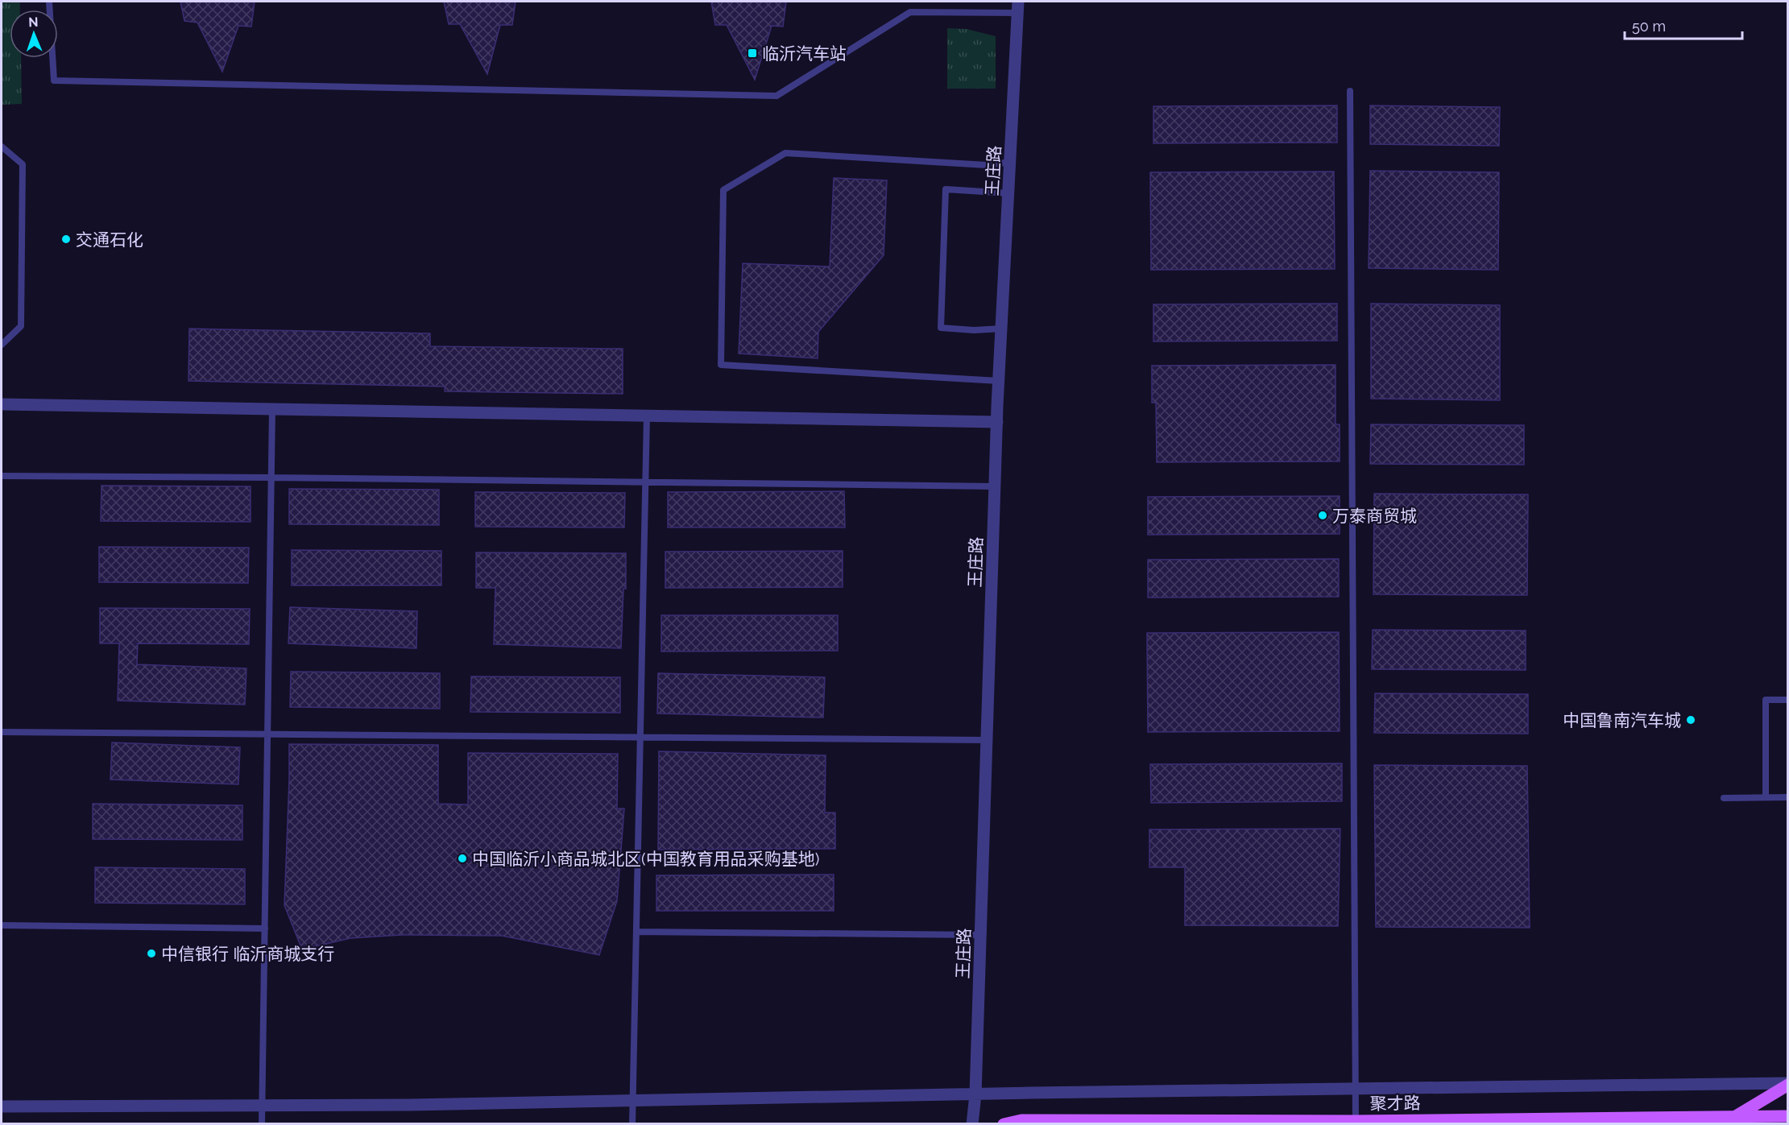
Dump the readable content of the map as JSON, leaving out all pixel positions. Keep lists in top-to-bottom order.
{
  "streets": {
    "main road": ["聚才路"],
    "street": ["王庄路"]
  },
  "places": {
    "transit": ["临沂汽车站"],
    "other": [
      "交通石化",
      "万泰商贸城",
      "中国鲁南汽车城",
      "中国临沂小商品城北区(中国教育用品采购基地)",
      "中信银行 临沂商城支行"
    ]
  },
  "scale_bar": "50 m",
  "north": "top"
}
